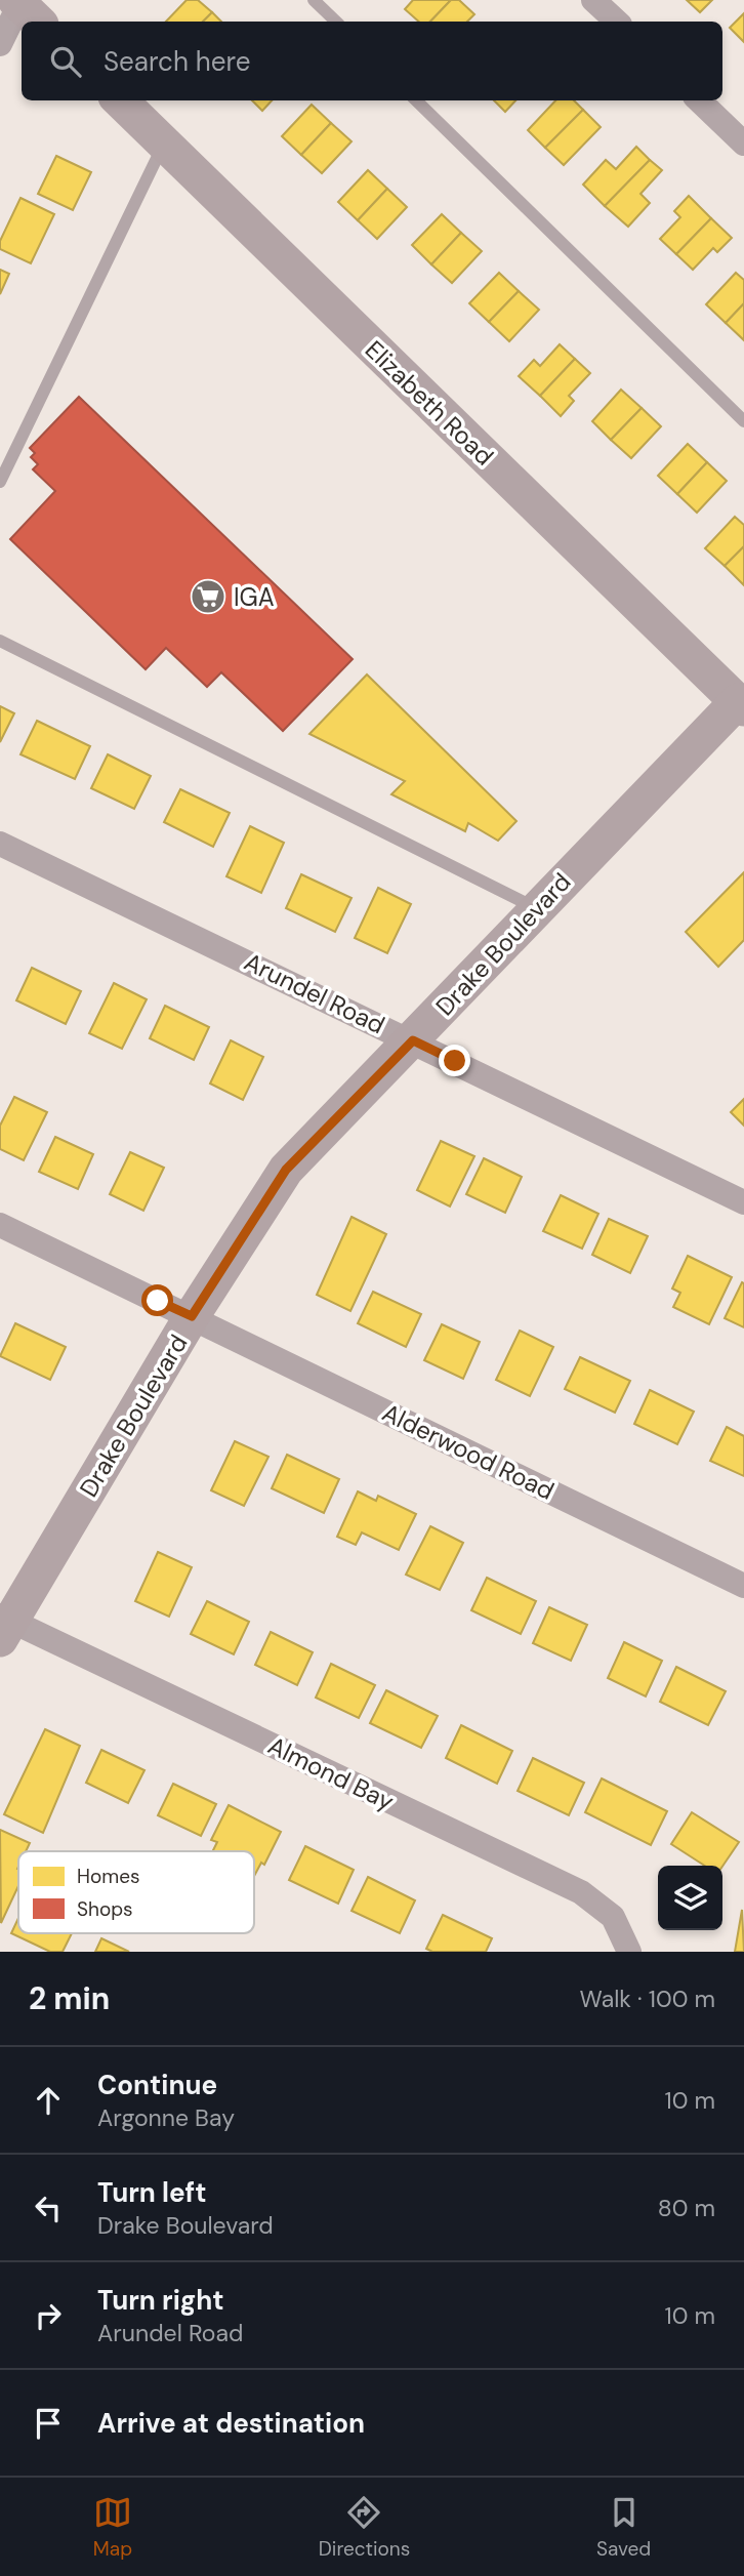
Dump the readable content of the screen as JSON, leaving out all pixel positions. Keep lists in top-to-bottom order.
{
  "streets": {
    "street": [
      "Elizabeth Road",
      "Drake Boulevard",
      "Arundel Road",
      "Alderwood Road",
      "Almond Bay"
    ]
  },
  "crossings": [
    ["Elizabeth Road", "Drake Boulevard"],
    ["Drake Boulevard", "Arundel Road"],
    ["Drake Boulevard", "Alderwood Road"],
    ["Drake Boulevard", "Almond Bay"]
  ],
  "places": {
    "supermarket": ["IGA"]
  },
  "legend": ["Homes", "Shops"],
  "page": {
    "search": "Search here",
    "heading": ["2 min", "Walk · 100 m"],
    "list": [
      ["Continue", "Argonne Bay", "10 m"],
      ["Turn left", "Drake Boulevard", "80 m"],
      ["Turn right", "Arundel Road", "10 m"],
      "Arrive at destination"
    ],
    "nav": ["Map", "Directions", "Saved"]
  }
}
